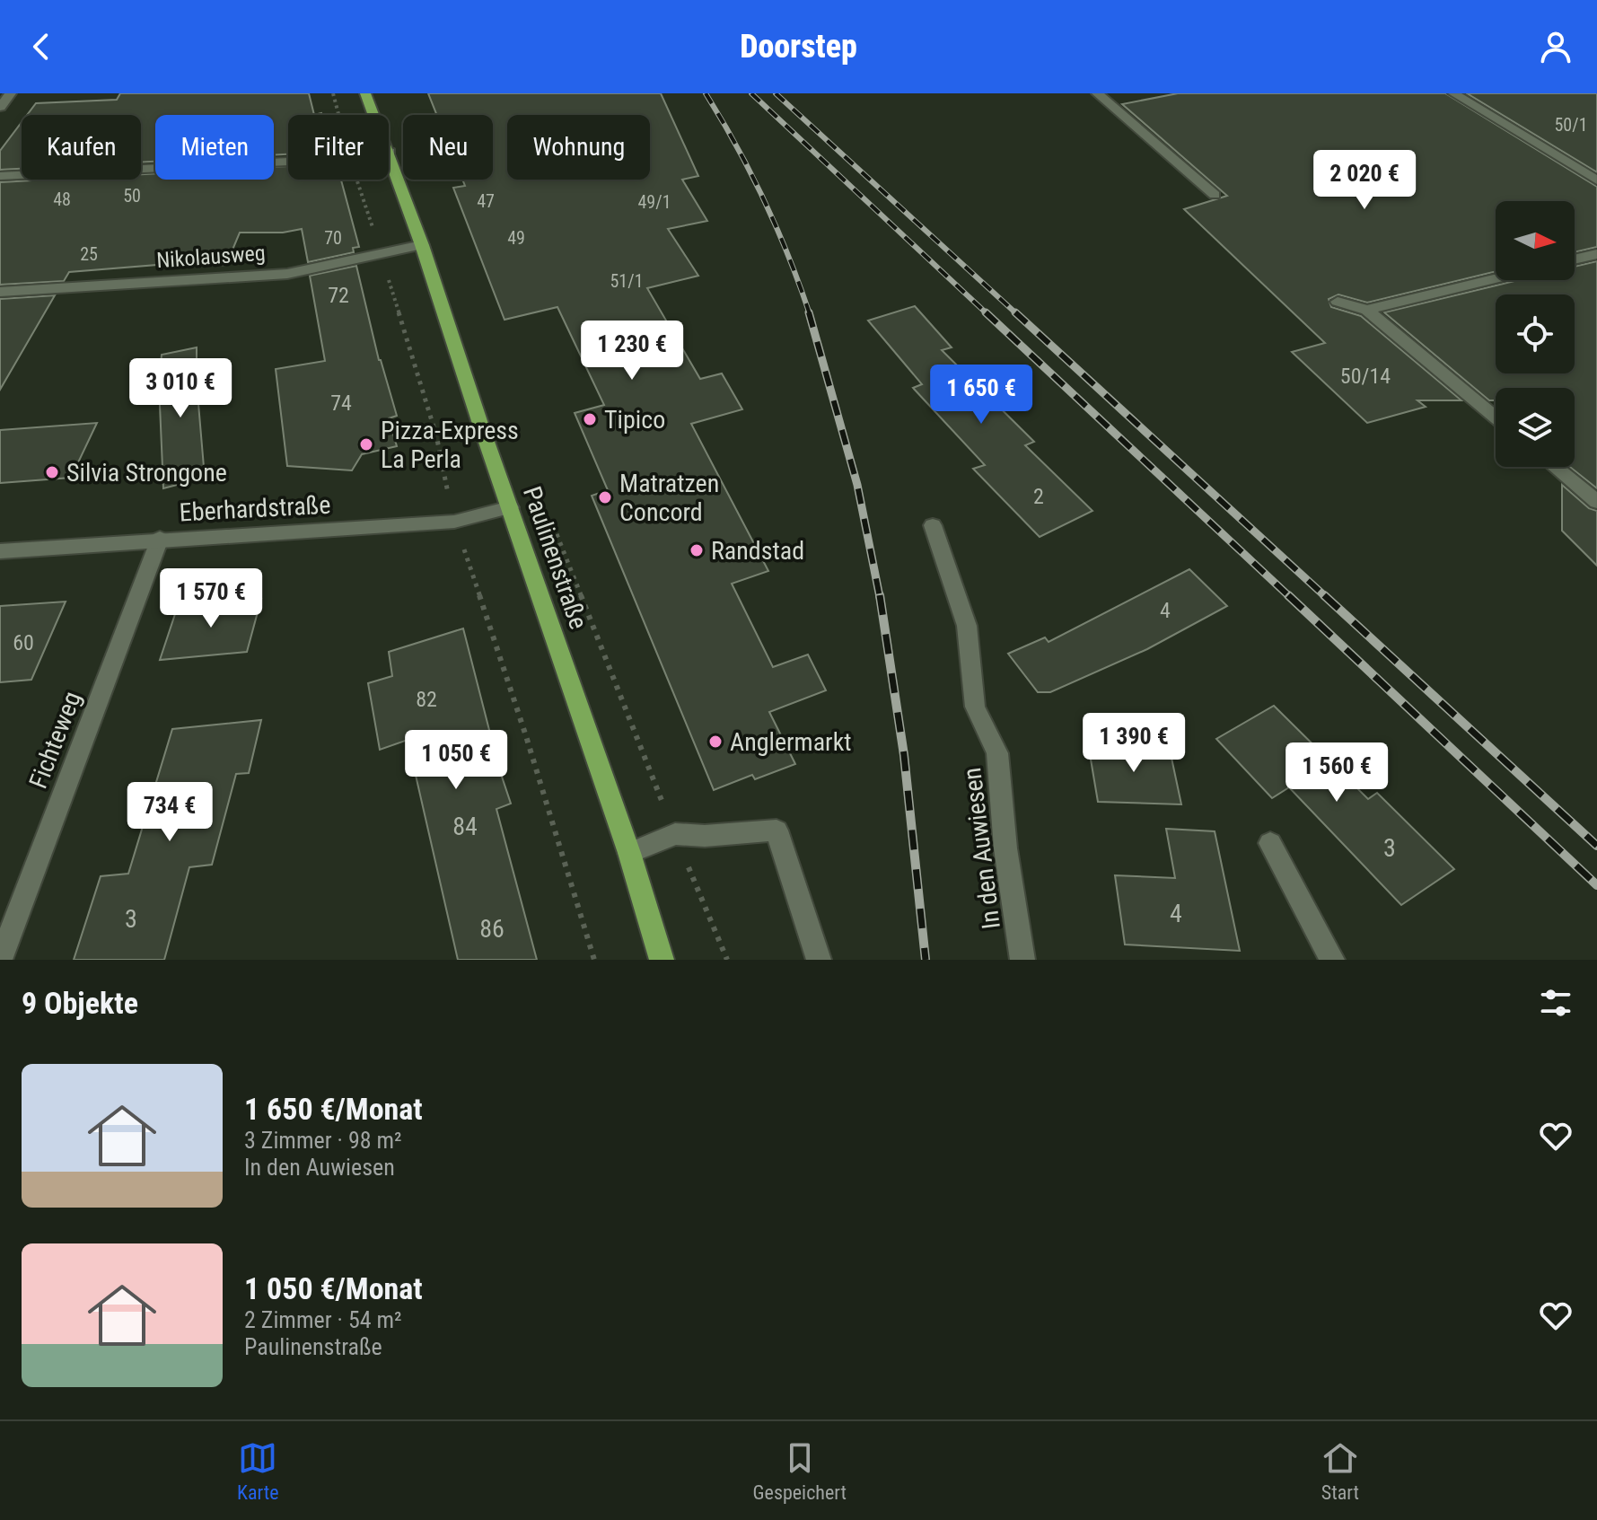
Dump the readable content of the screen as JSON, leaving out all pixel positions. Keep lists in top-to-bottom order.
{
  "streets": {
    "main road": ["Paulinenstraße"],
    "street": [
      "Nikolausweg",
      "Eberhardstraße",
      "Fichteweg",
      "In den Auwiesen"
    ]
  },
  "crossings": [
    ["Nikolausweg", "Paulinenstraße"],
    ["Eberhardstraße", "Paulinenstraße"],
    ["Eberhardstraße", "Fichteweg"]
  ],
  "places": [
    "Tipico",
    "Pizza-Express La Perla",
    "Silvia Strongone",
    "Matratzen Concord",
    "Randstad",
    "Anglermarkt"
  ],
  "house_numbers": [
    "50/1",
    "50",
    "48",
    "47",
    "49/1",
    "70",
    "49",
    "25",
    "51/1",
    "72",
    "50/14",
    "74",
    "2",
    "4",
    "60",
    "82",
    "84",
    "3",
    "4",
    "3",
    "86"
  ],
  "north": "right",
  "page": {
    "header": "Doorstep",
    "chip": [
      "Kaufen",
      "Mieten",
      "Filter",
      "Neu",
      "Wohnung"
    ],
    "price": [
      "2 020 €",
      "1 230 €",
      "3 010 €",
      "1 650 €",
      "1 570 €",
      "1 390 €",
      "1 050 €",
      "1 560 €",
      "734 €"
    ],
    "heading": "9 Objekte",
    "list": [
      {
        "name": "1 650 €/Monat",
        "note": "3 Zimmer · 98 m² · In den Auwiesen"
      },
      {
        "name": "1 050 €/Monat",
        "note": "2 Zimmer · 54 m² · Paulinenstraße"
      }
    ],
    "tabs": ["Karte", "Gespeichert", "Start"]
  }
}
